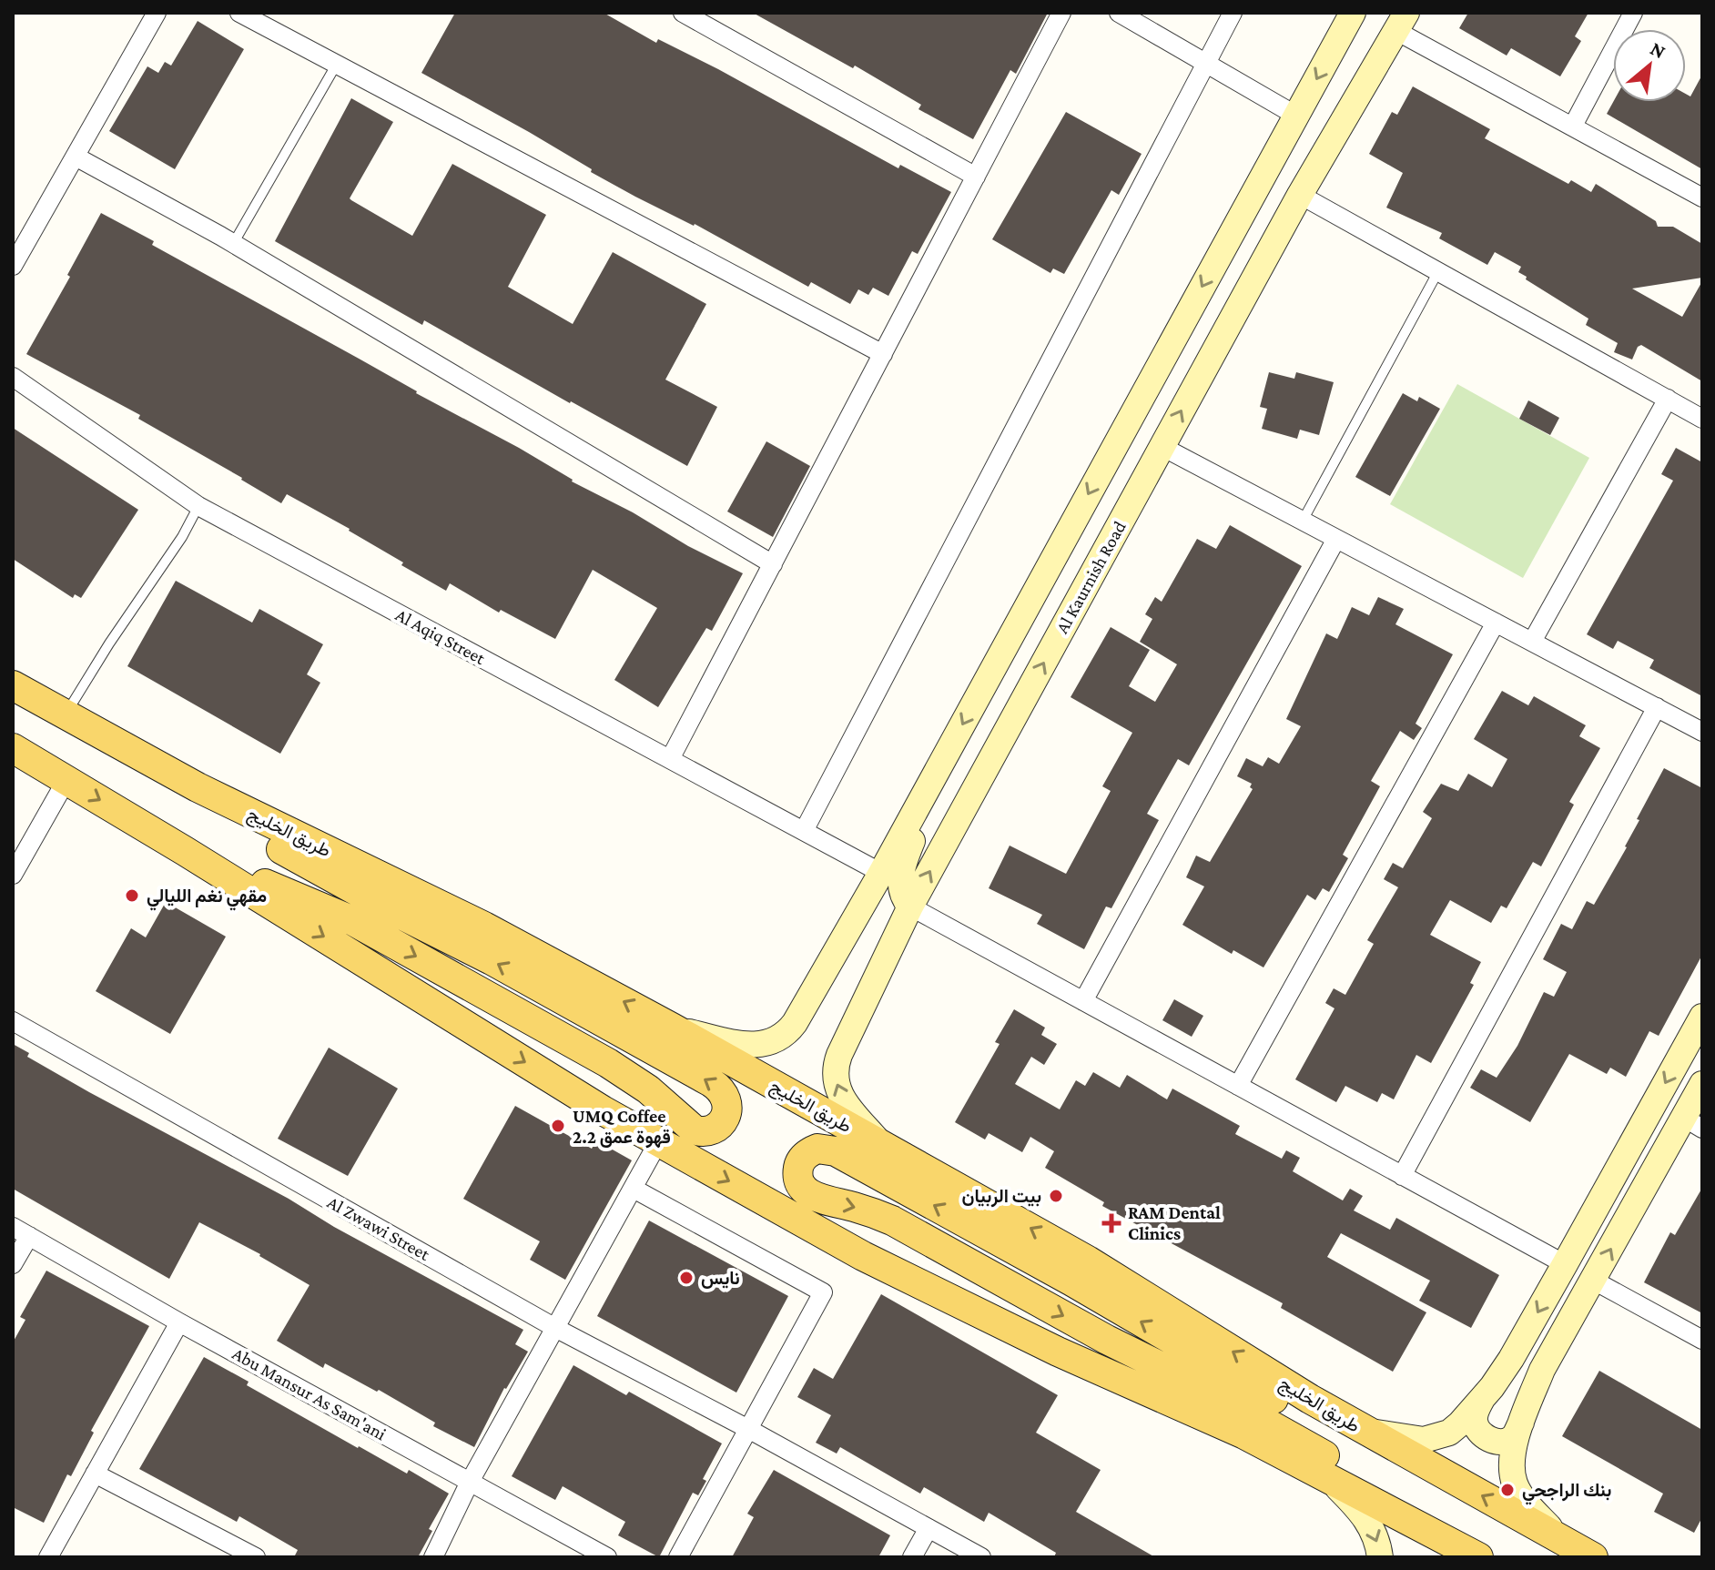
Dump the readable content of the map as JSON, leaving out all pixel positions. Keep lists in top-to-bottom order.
{
  "streets": {
    "main road": ["طريق الخليج"],
    "street": [
      "Al Kaurnish Road",
      "Al Aqiq Street",
      "Al Zwawi Street",
      "Abu Mansur As Sam'ani"
    ]
  },
  "crossings": [
    ["Al Kaurnish Road", "طريق الخليج"]
  ],
  "places": {
    "other": [
      "مقهي نغم الليالي",
      "UMQ Coffee 2.2 قهوة عمق",
      "بيت الربيان",
      "نايس",
      "بنك الراجحي"
    ],
    "health": ["RAM Dental Clinics"]
  },
  "north": "top right"
}
